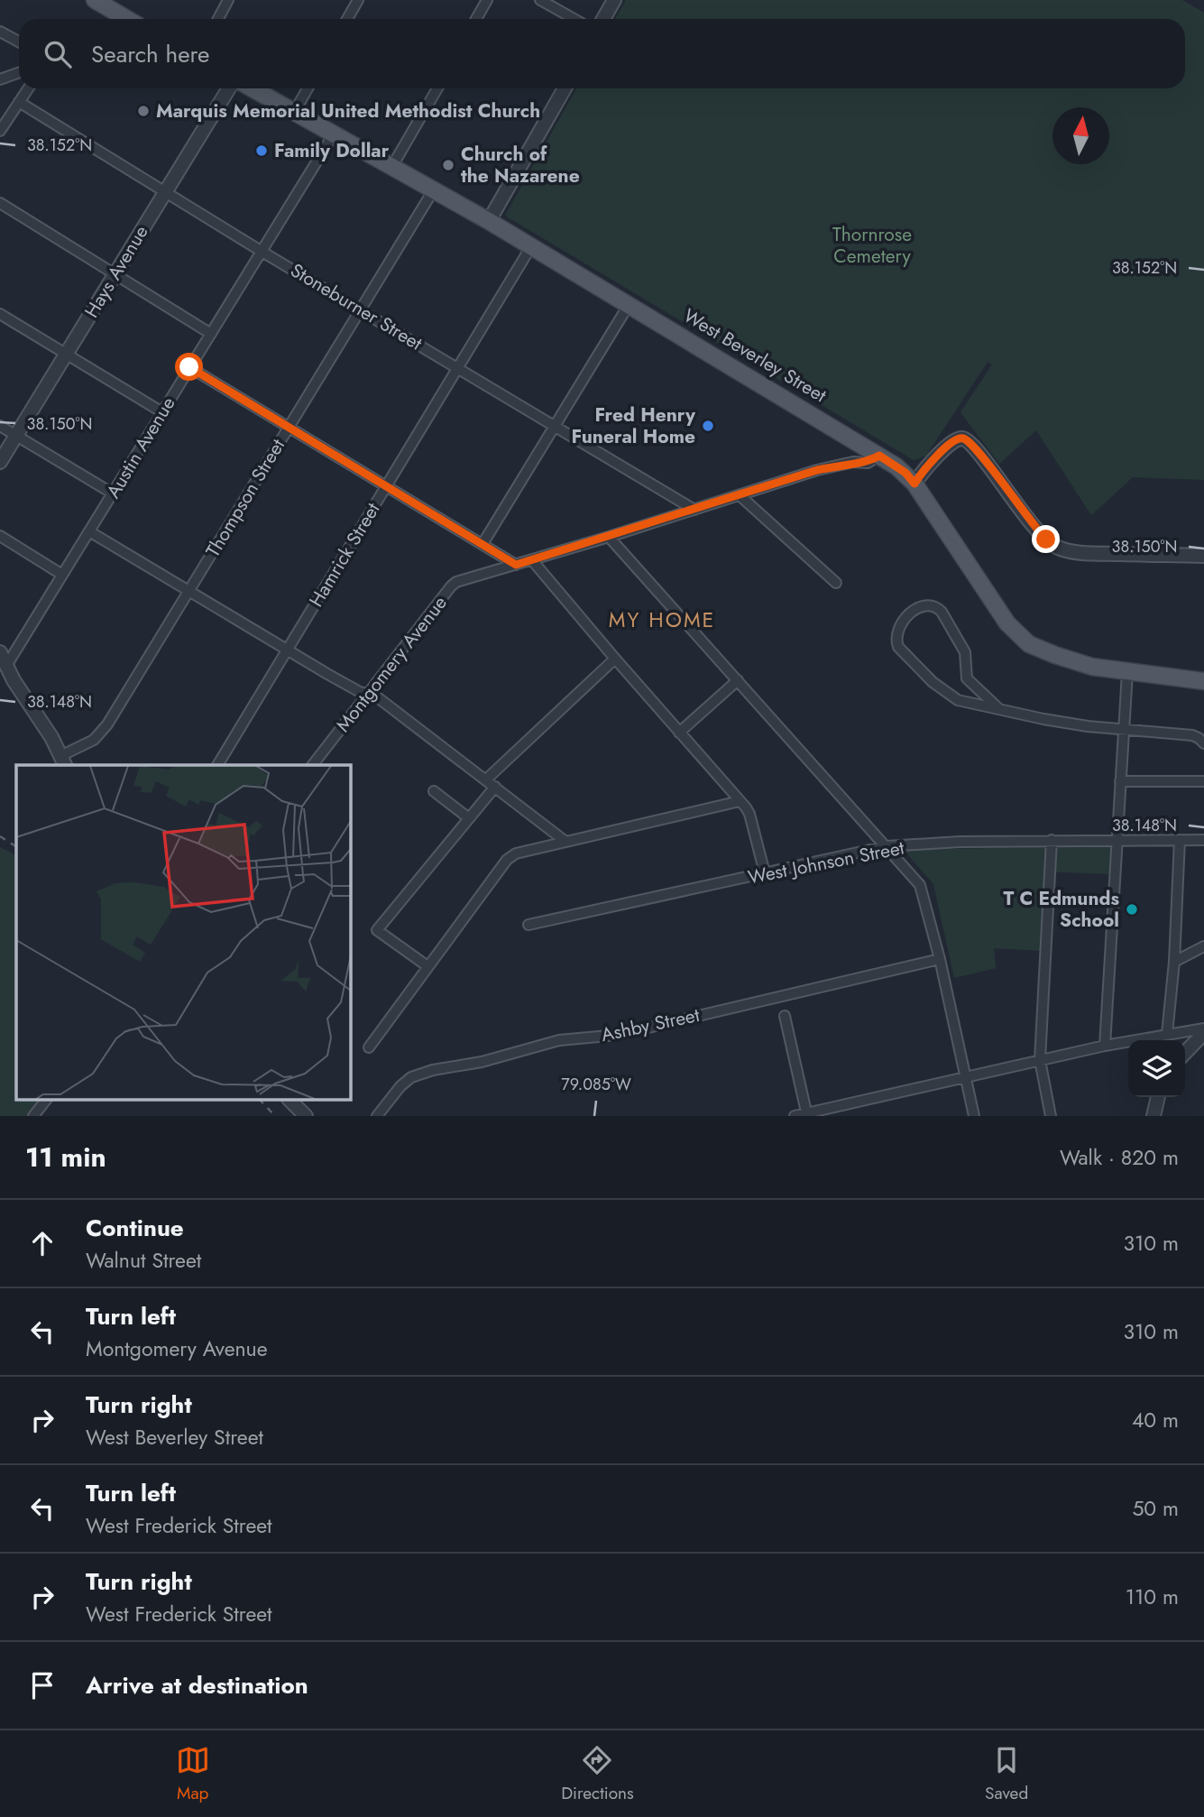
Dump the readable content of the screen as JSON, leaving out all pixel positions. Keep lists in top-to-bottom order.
{
  "streets": {
    "main road": ["West Beverley Street"],
    "street": [
      "Hays Avenue",
      "Stoneburner Street",
      "Austin Avenue",
      "Thompson Street",
      "Hamrick Street",
      "Montgomery Avenue",
      "West Johnson Street",
      "Ashby Street"
    ]
  },
  "crossings": [
    ["Hays Avenue", "Stoneburner Street"],
    ["Stoneburner Street", "Austin Avenue"],
    ["Stoneburner Street", "Thompson Street"],
    ["Stoneburner Street", "Hamrick Street"],
    ["Stoneburner Street", "Montgomery Avenue"],
    ["West Beverley Street", "Austin Avenue"],
    ["West Beverley Street", "Thompson Street"],
    ["West Beverley Street", "Hamrick Street"],
    ["West Beverley Street", "Montgomery Avenue"]
  ],
  "districts": ["MY HOME"],
  "parks": ["Thornrose Cemetery"],
  "places": [
    "Marquis Memorial United Methodist Church",
    "Family Dollar",
    "Church of the Nazarene",
    "Fred Henry Funeral Home",
    "T C Edmunds School"
  ],
  "north": "top",
  "page": {
    "search": "Search here",
    "heading": ["11 min", "Walk · 820 m"],
    "list": [
      ["Continue", "Walnut Street", "310 m"],
      ["Turn left", "Montgomery Avenue", "310 m"],
      ["Turn right", "West Beverley Street", "40 m"],
      ["Turn left", "West Frederick Street", "50 m"],
      ["Turn right", "West Frederick Street", "110 m"],
      "Arrive at destination"
    ],
    "nav": ["Map", "Directions", "Saved"]
  },
  "coordinates": [
    "38.152°N",
    "38.150°N",
    "38.148°N",
    "79.085°W"
  ]
}
